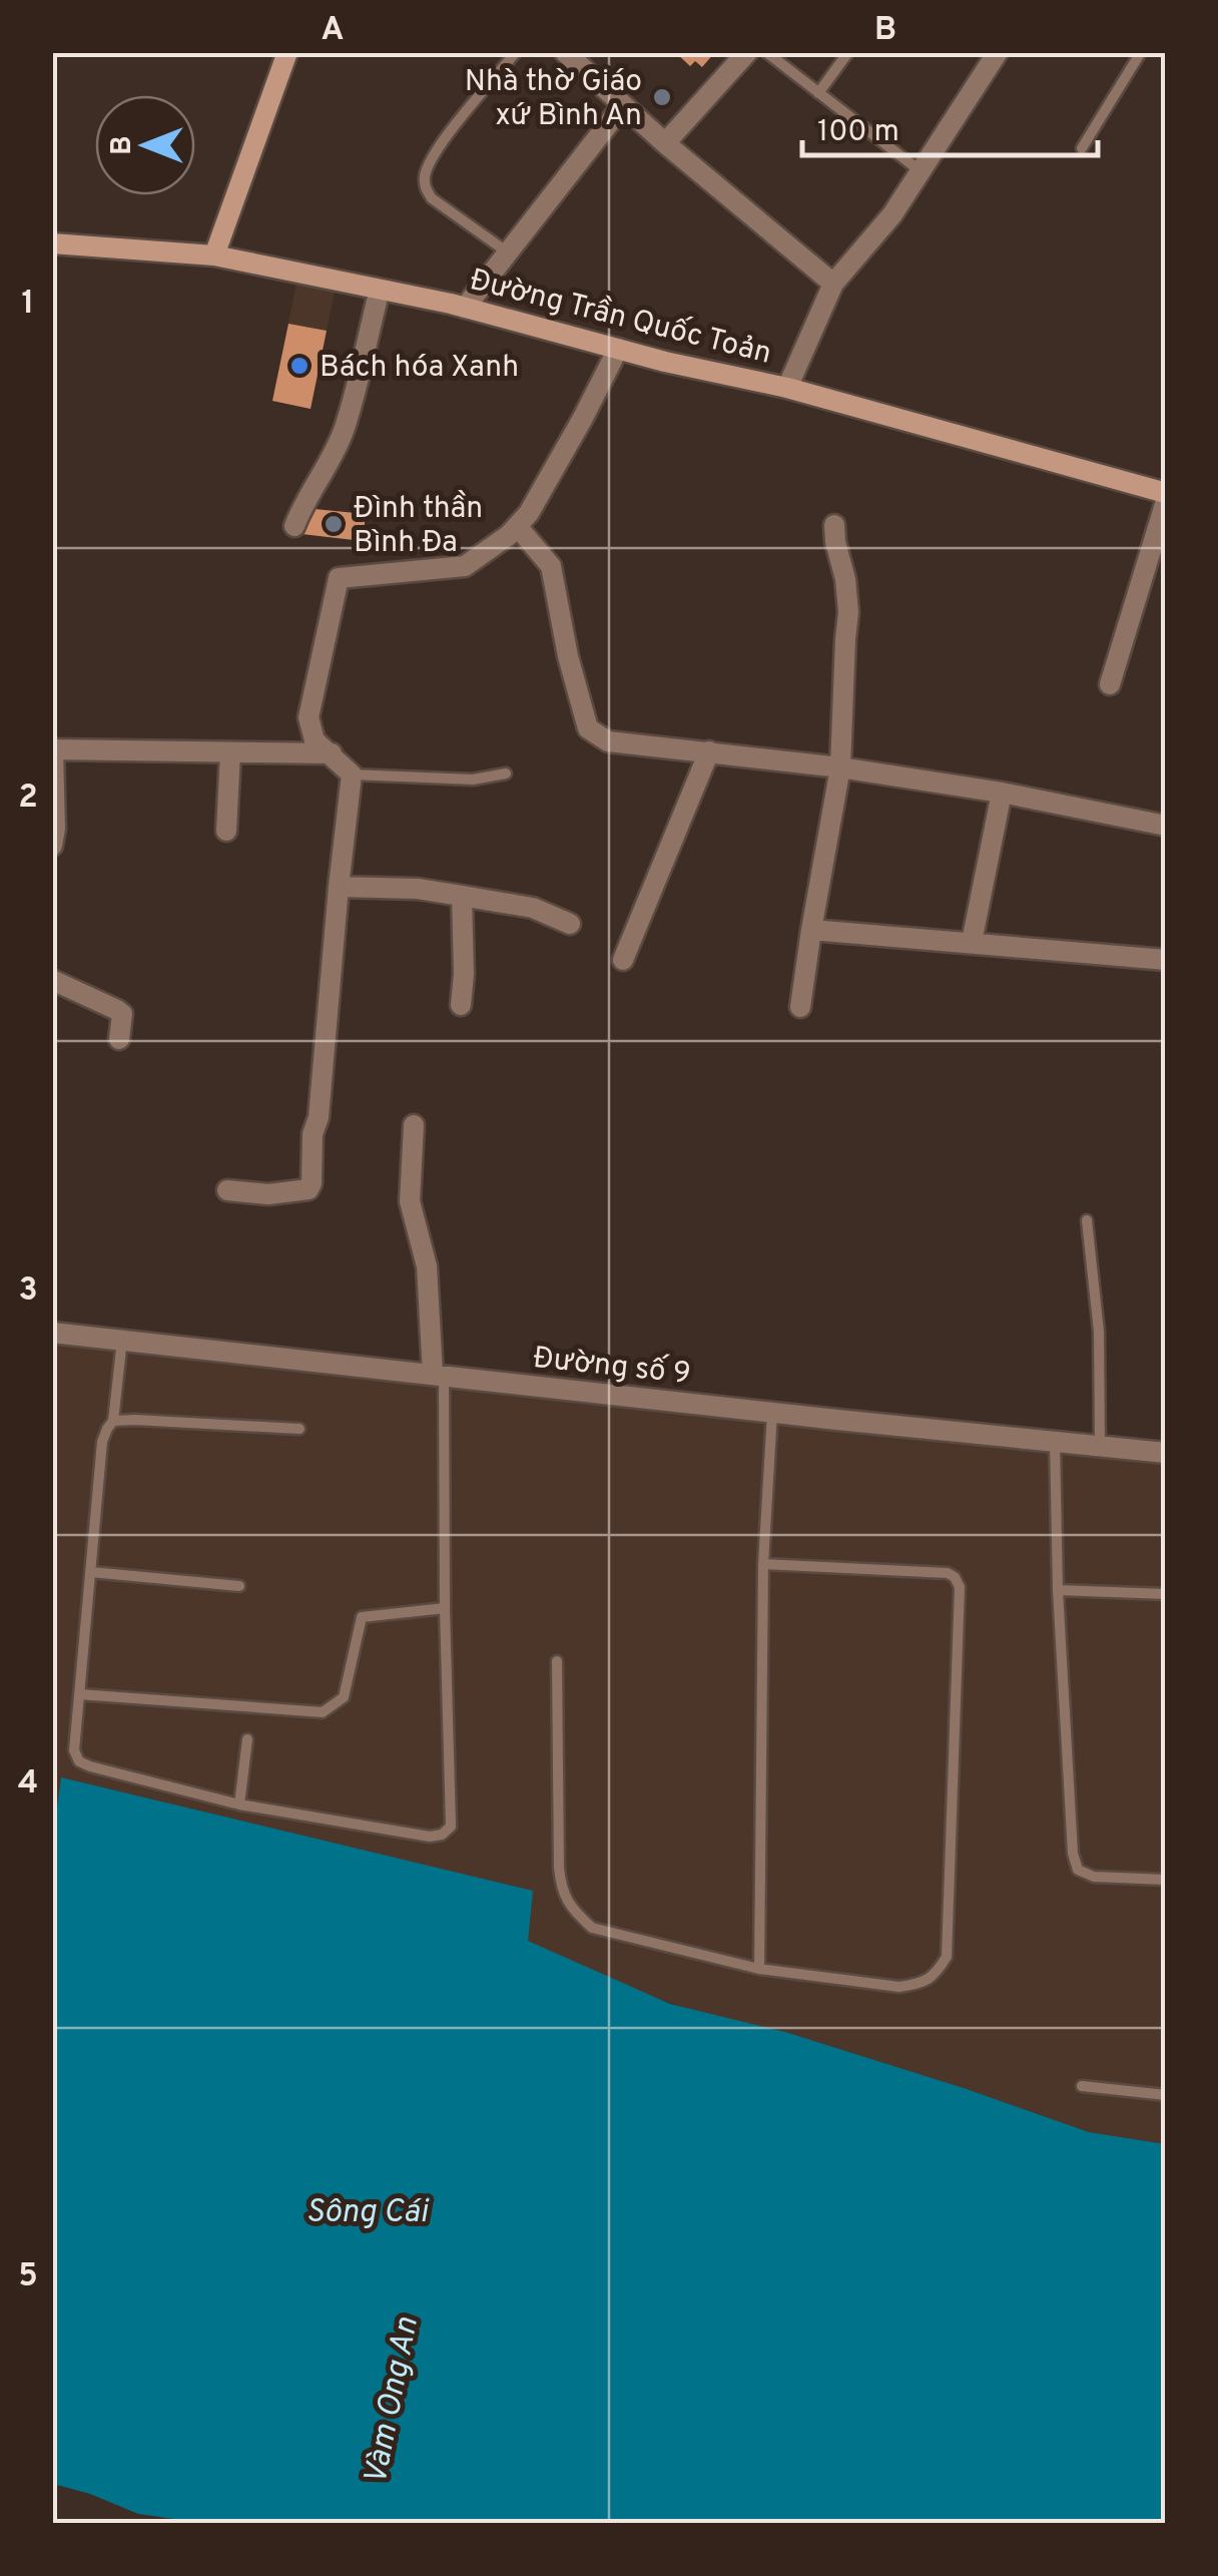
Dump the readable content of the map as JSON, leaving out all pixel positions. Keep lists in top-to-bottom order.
{
  "streets": {
    "main road": ["Đường Trần Quốc Toản"],
    "street": ["Đường số 9"]
  },
  "water": ["Sông Cái", "Vàm Ong An"],
  "places": ["Nhà thờ Giáo xứ Bình An", "Bách hóa Xanh", "Đình thần Bình Đa"],
  "scale_bar": "100 m",
  "north": "left",
  "grid": {
    "columns": ["A", "B"],
    "rows": [
      "1",
      "2",
      "3",
      "4",
      "5"
    ]
  }
}
